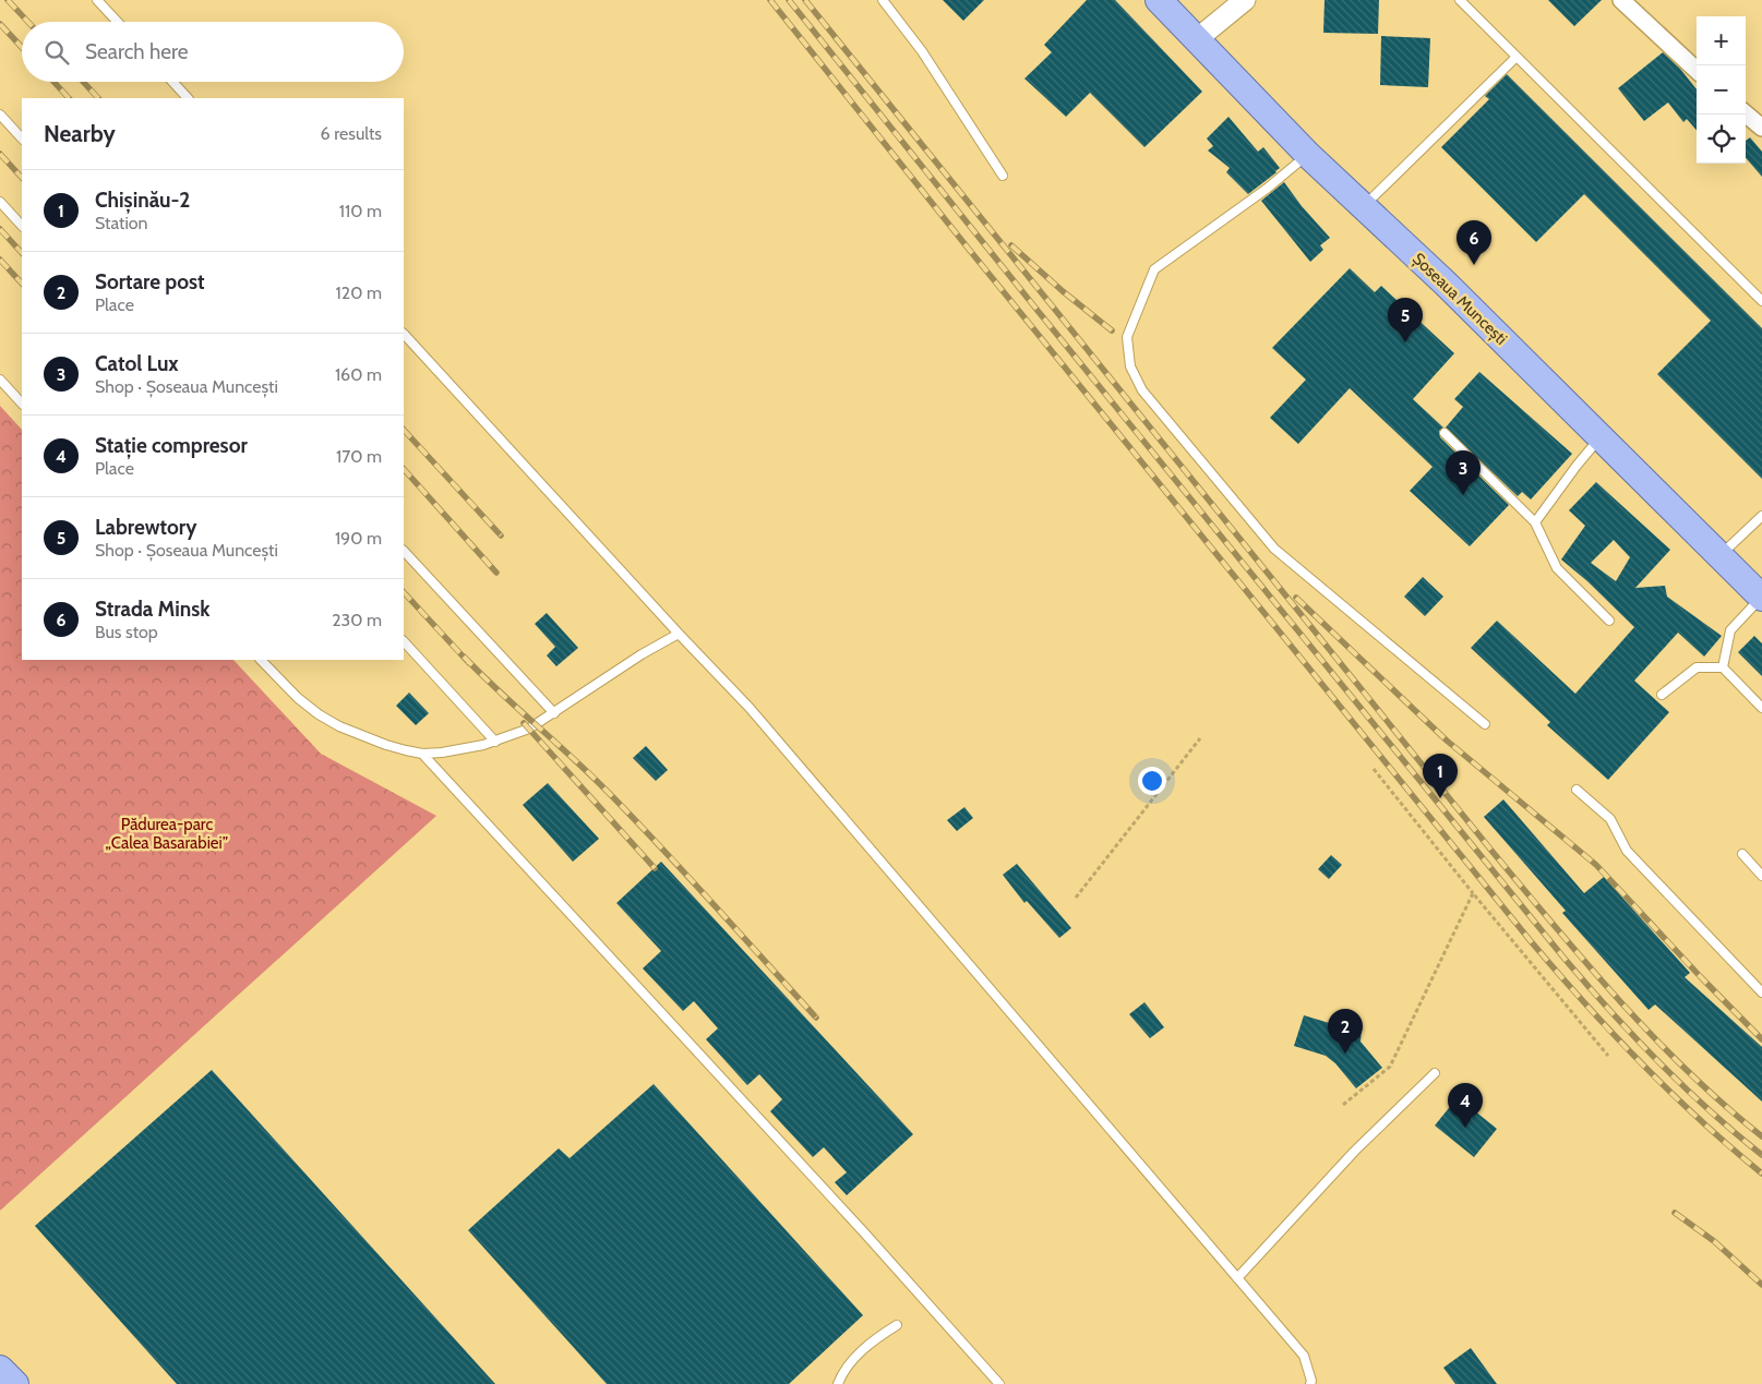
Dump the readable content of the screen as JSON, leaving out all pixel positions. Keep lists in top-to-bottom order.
{
  "streets": {
    "main road": ["Șoseaua Muncești"]
  },
  "parks": ["Pădurea-parc „Calea Basarabiei”"],
  "page": {
    "map_buttons": ["+", "−"],
    "search": "Search here",
    "heading": ["Nearby", "6 results"],
    "list": [
      {
        "mark": "1",
        "name": "Chișinău-2",
        "note": "Station",
        "value": "110 m"
      },
      {
        "mark": "2",
        "name": "Sortare post",
        "note": "Place",
        "value": "120 m"
      },
      {
        "mark": "3",
        "name": "Catol Lux",
        "note": "Shop · Șoseaua Muncești",
        "value": "160 m"
      },
      {
        "mark": "4",
        "name": "Stație compresor",
        "note": "Place",
        "value": "170 m"
      },
      {
        "mark": "5",
        "name": "Labrewtory",
        "note": "Shop · Șoseaua Muncești",
        "value": "190 m"
      },
      {
        "mark": "6",
        "name": "Strada Minsk",
        "note": "Bus stop",
        "value": "230 m"
      }
    ],
    "pins": [
      "6",
      "5",
      "3",
      "1",
      "2",
      "4"
    ]
  }
}
